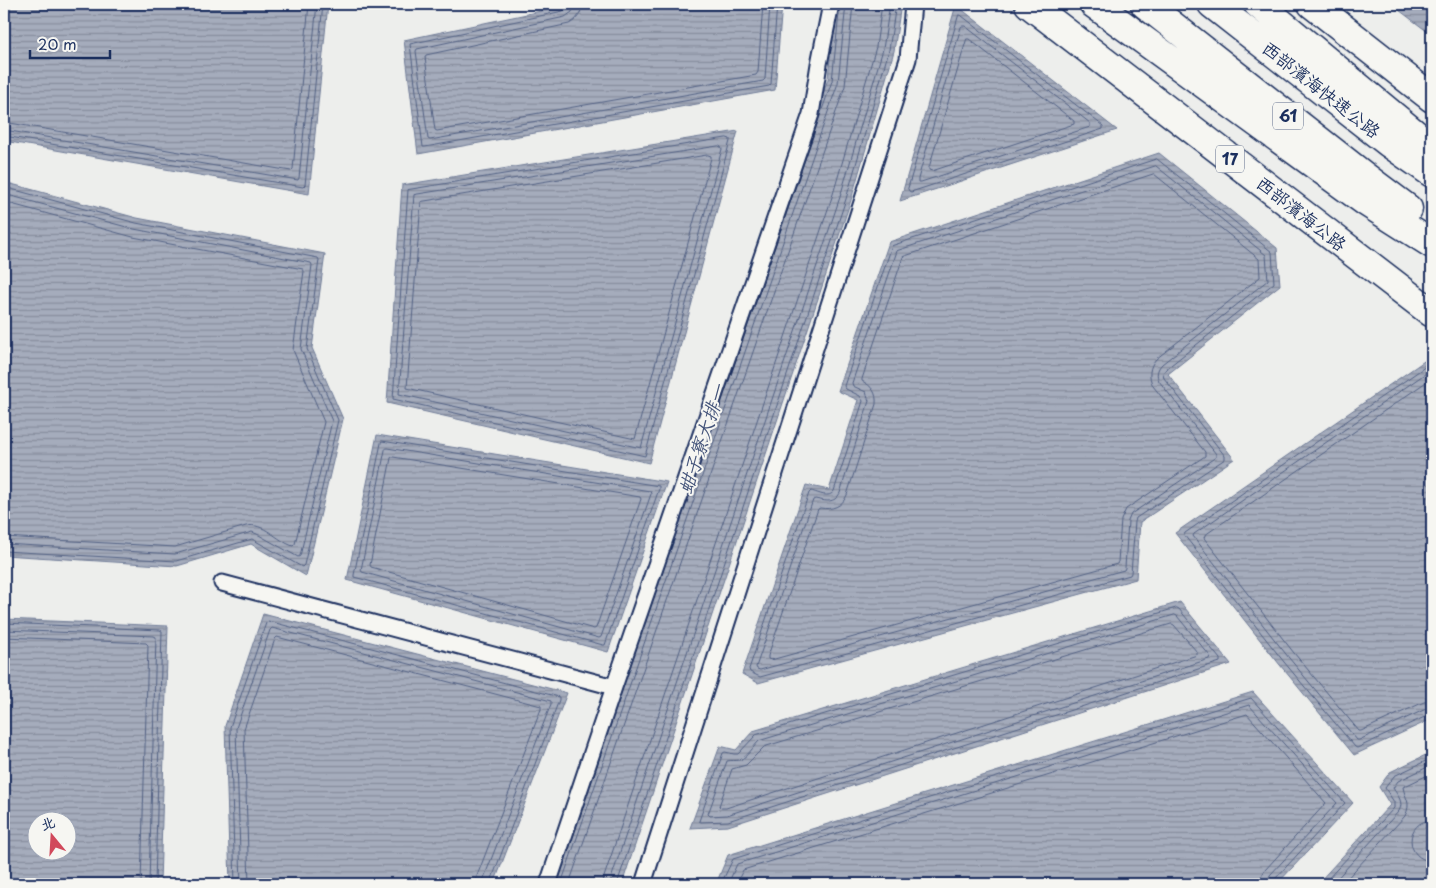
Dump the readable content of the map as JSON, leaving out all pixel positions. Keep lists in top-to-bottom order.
{
  "streets": {
    "main road": [
      "西部濱海快速公路",
      "61",
      "17",
      "西部濱海公路"
    ]
  },
  "water": ["蚶子寮大排一"],
  "scale_bar": "20 m",
  "north": "top"
}
